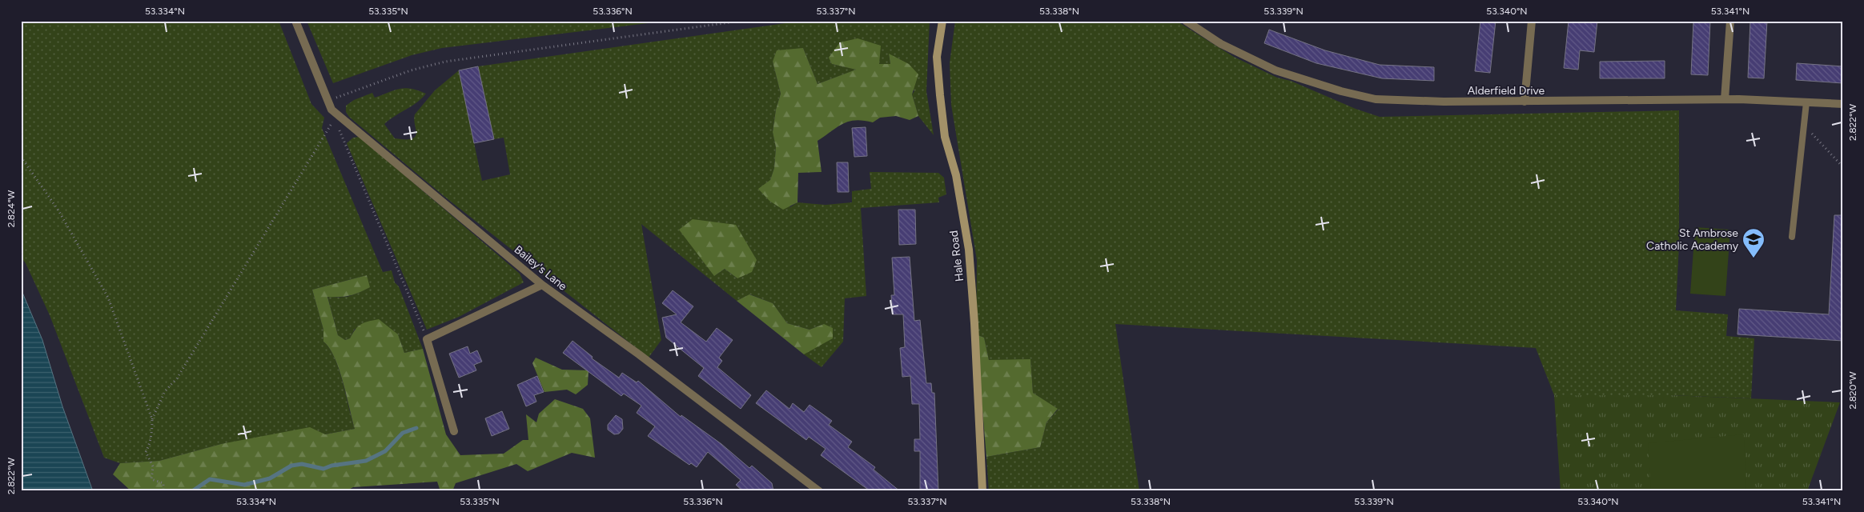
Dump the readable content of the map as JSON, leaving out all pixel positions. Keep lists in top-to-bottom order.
{
  "streets": {
    "street": ["Alderfield Drive", "Hale Road", "Bailey's Lane"]
  },
  "places": {
    "school or university": ["St Ambrose Catholic Academy"]
  },
  "coordinates": [
    "53.334°N",
    "53.335°N",
    "53.336°N",
    "53.337°N",
    "53.338°N",
    "53.339°N",
    "53.340°N",
    "53.341°N",
    "2.822°W",
    "2.824°W",
    "2.820°W"
  ]
}
